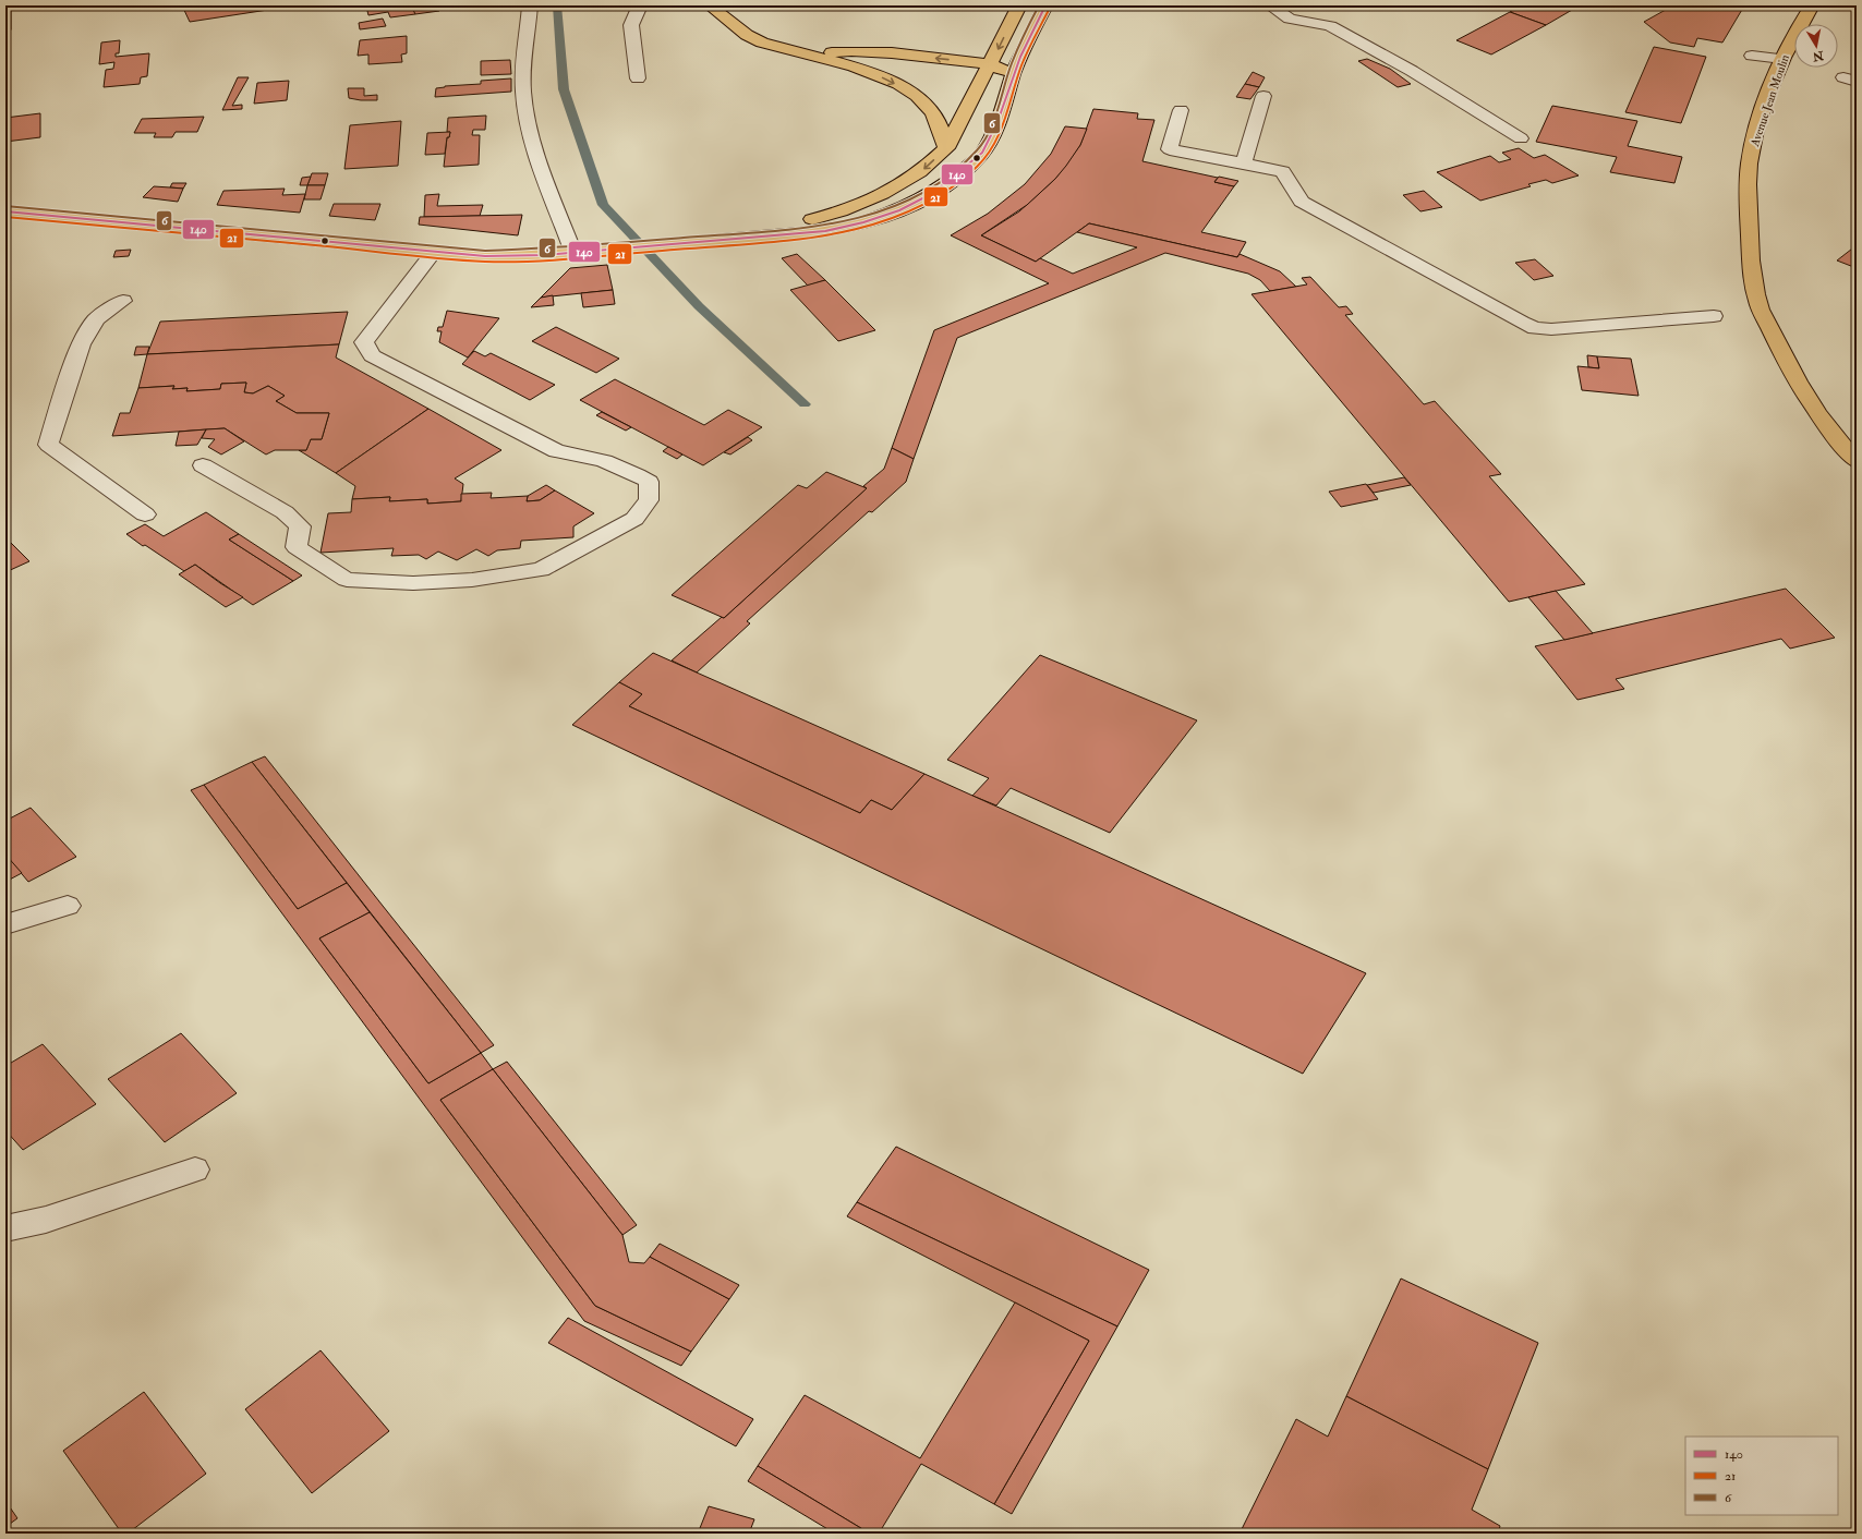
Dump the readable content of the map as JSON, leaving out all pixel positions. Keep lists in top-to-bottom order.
{
  "streets": {
    "main road": ["Avenue Jean Moulin"]
  },
  "lines": ["transit line 140", "transit line 6", "transit line 21"],
  "legend": ["140", "21", "6"],
  "north": "bottom"
}
